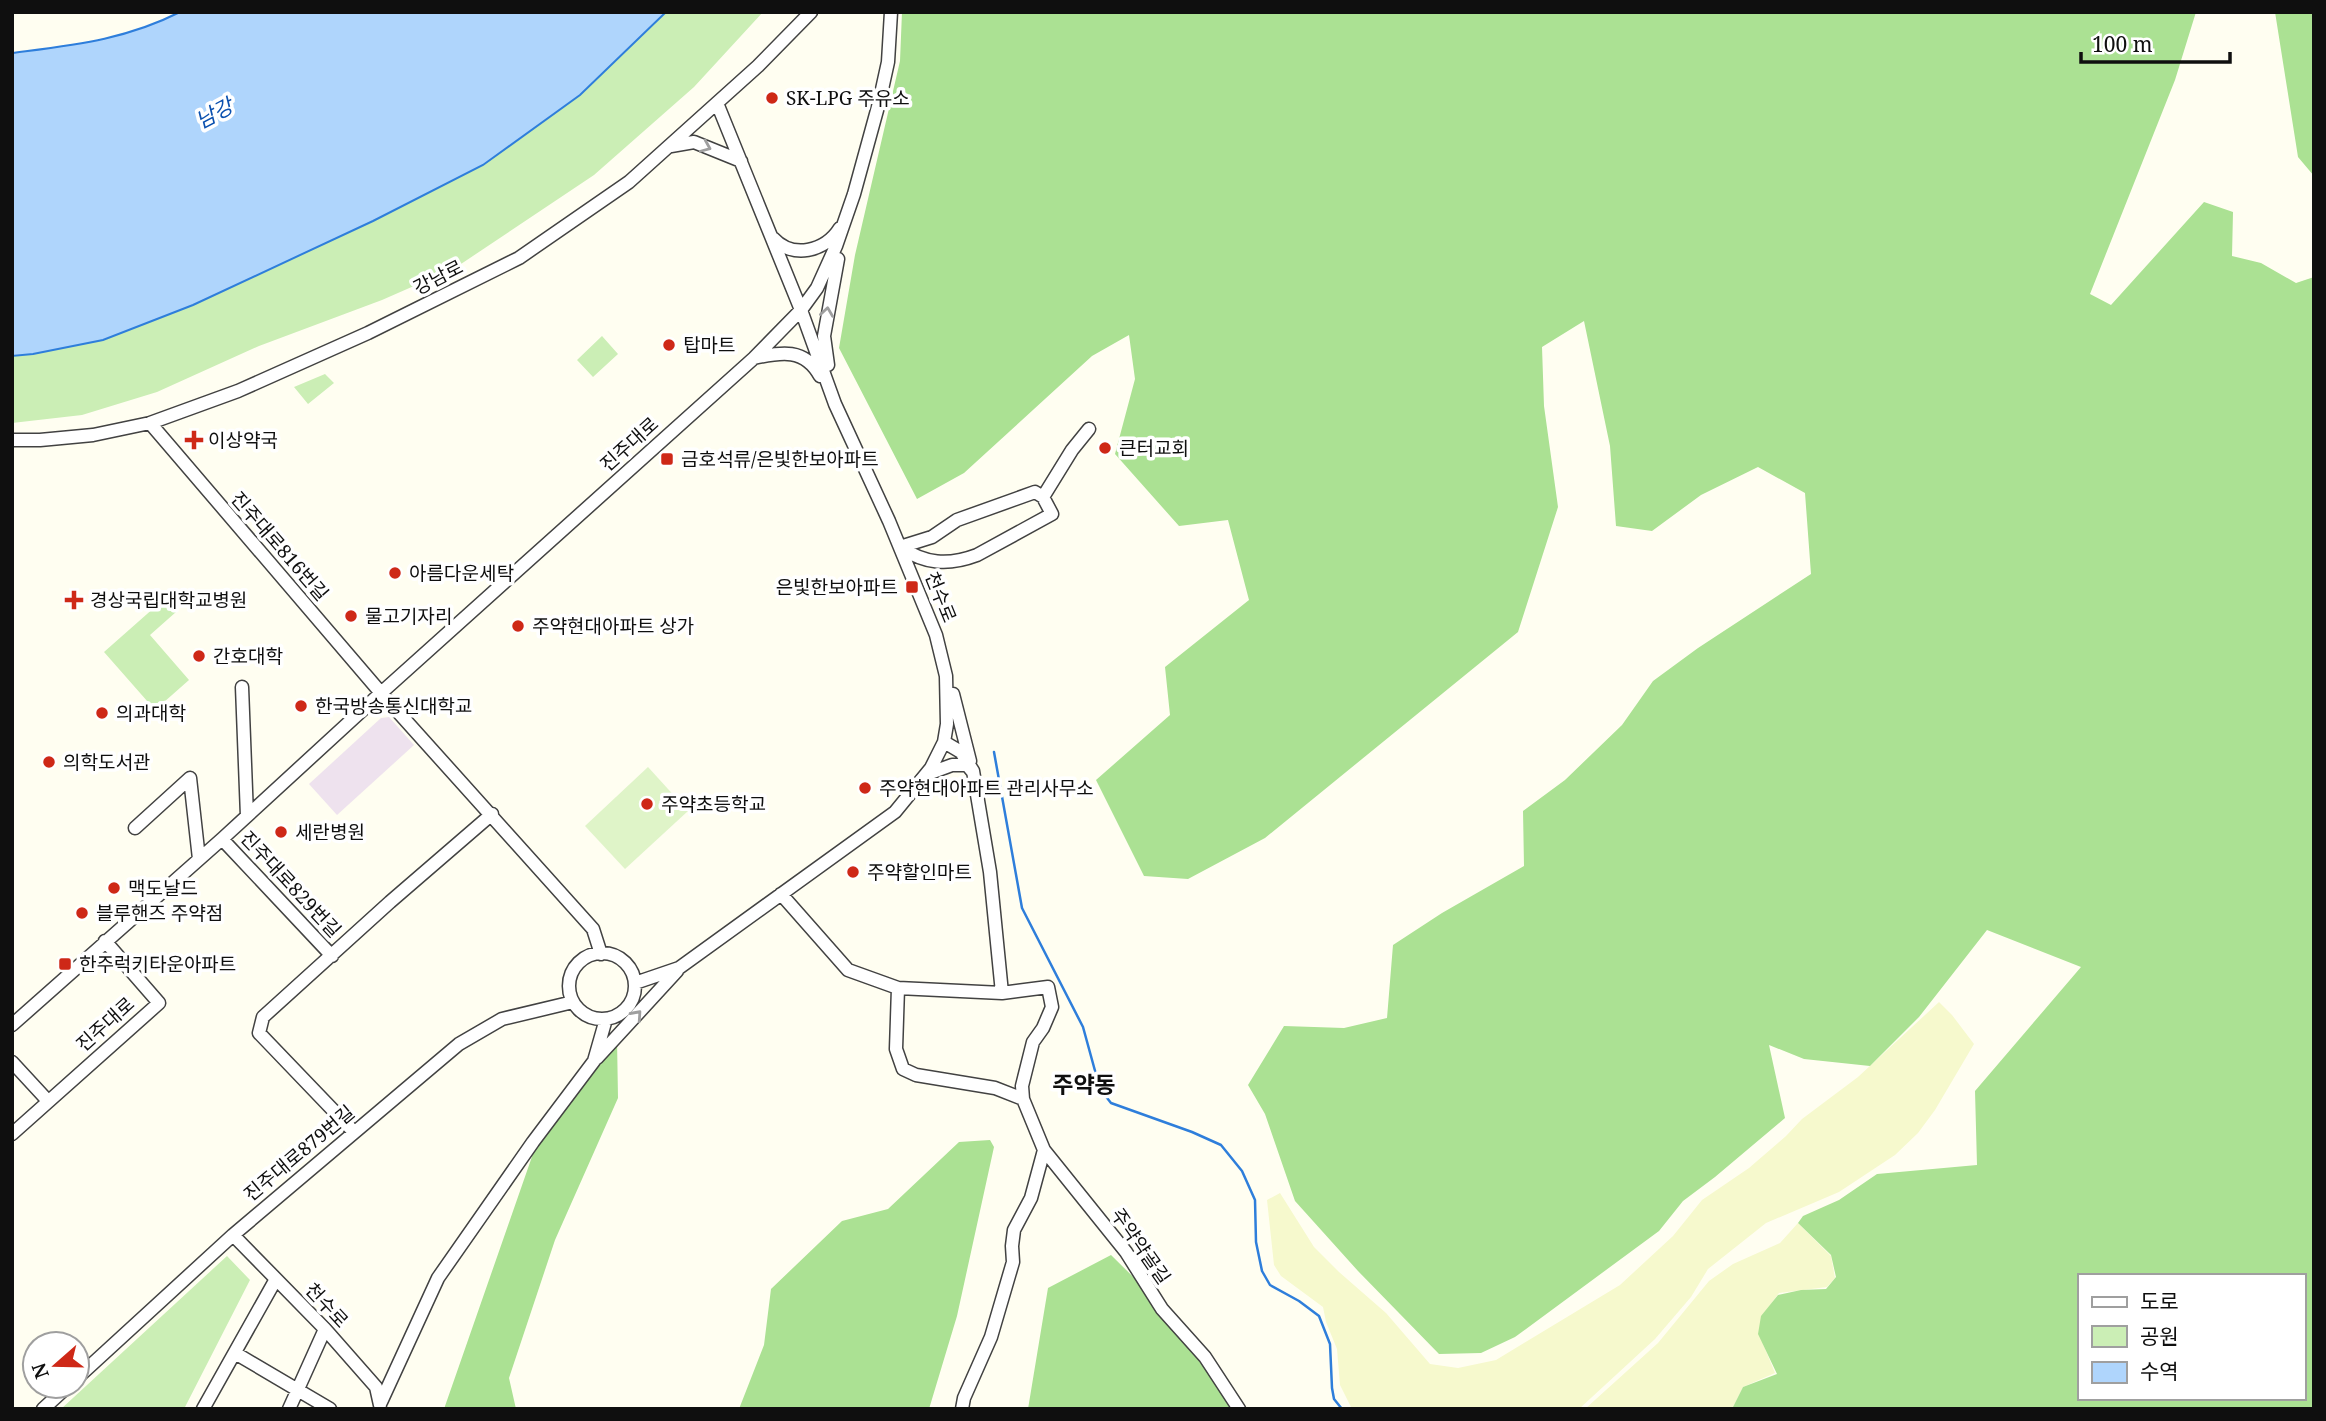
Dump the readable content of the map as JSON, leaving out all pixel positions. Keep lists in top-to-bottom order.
{
  "streets": {
    "street": [
      "강남로",
      "진주대로",
      "진주대로816번길",
      "천수로",
      "진주대로829번길",
      "진주대로879번길",
      "주약약골길"
    ]
  },
  "crossings": [
    ["강남로", "진주대로816번길"],
    ["강남로", "천수로"],
    ["진주대로", "진주대로816번길"],
    ["진주대로", "천수로"],
    ["진주대로", "진주대로829번길"],
    ["진주대로816번길", "천수로"],
    ["진주대로816번길", "진주대로829번길"],
    ["진주대로816번길", "진주대로879번길"],
    ["천수로", "진주대로879번길"],
    ["천수로", "주약약골길"],
    ["진주대로829번길", "진주대로879번길"]
  ],
  "districts": ["주약동"],
  "water": ["남강"],
  "places": {
    "other": [
      "SK-LPG 주유소",
      "탑마트",
      "큰터교회",
      "아름다운세탁",
      "물고기자리",
      "주약현대아파트 상가",
      "간호대학",
      "한국방송통신대학교",
      "의과대학",
      "의학도서관",
      "주약현대아파트 관리사무소",
      "주약초등학교",
      "세란병원",
      "주약할인마트",
      "맥도날드",
      "블루핸즈 주약점"
    ],
    "health": ["이상약국", "경상국립대학교병원"],
    "transit": ["금호석류/은빛한보아파트", "은빛한보아파트", "한주럭키타운아파트"]
  },
  "legend": ["도로", "공원", "수역"],
  "scale_bar": "100 m",
  "north": "left"
}
